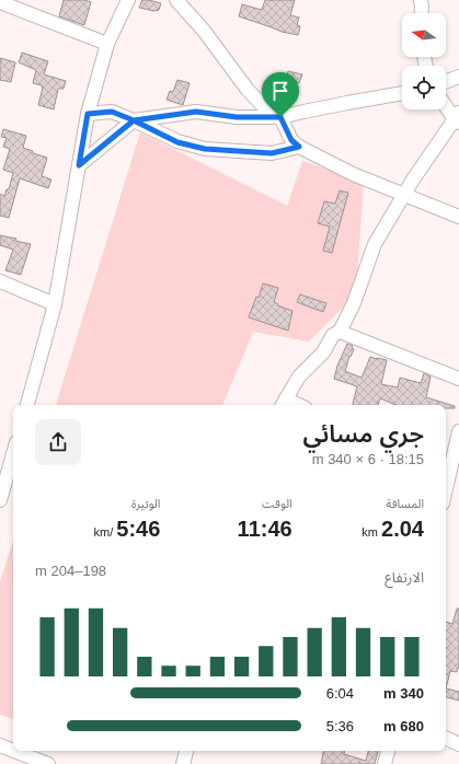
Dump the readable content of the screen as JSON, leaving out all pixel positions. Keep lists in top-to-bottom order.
{
  "north": "left",
  "page": {
    "heading": ["جري مسائي", "18:15 · 6 × 340 m"],
    "stats": [
      ["المسافة", "2.04 km"],
      ["الوقت", "11:46"],
      ["الوتيرة", "5:46 /km"]
    ],
    "chart": ["الارتفاع", "198–204 m"],
    "list": [
      {
        "name": "340 m",
        "note": "6:04"
      },
      {
        "name": "680 m",
        "note": "5:36"
      }
    ]
  }
}
